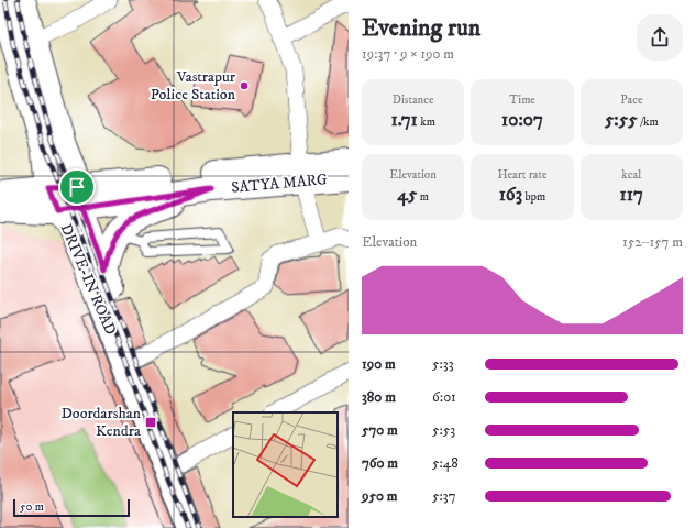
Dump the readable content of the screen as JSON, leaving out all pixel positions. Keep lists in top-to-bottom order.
{
  "streets": {
    "main road": ["SATYA MARG", "DRIVE-IN ROAD"]
  },
  "crossings": [
    ["SATYA MARG", "DRIVE-IN ROAD"]
  ],
  "places": {
    "other": ["Vastrapur Police Station"],
    "transit": ["Doordarshan Kendra"]
  },
  "scale_bar": "50 m",
  "page": {
    "heading": ["Evening run", "19:37 · 9 × 190 m"],
    "stats": [
      ["Distance", "1.71 km"],
      ["Time", "10:07"],
      ["Pace", "5:55 /km"],
      ["Elevation", "45 m"],
      ["Heart rate", "163 bpm"],
      ["kcal", "117"]
    ],
    "chart": ["Elevation", "152–157 m"],
    "list": [
      {
        "name": "190 m",
        "note": "5:33"
      },
      {
        "name": "380 m",
        "note": "6:01"
      },
      {
        "name": "570 m",
        "note": "5:53"
      },
      {
        "name": "760 m",
        "note": "5:48"
      },
      {
        "name": "950 m",
        "note": "5:37"
      }
    ],
    "scale": "50 m"
  }
}
